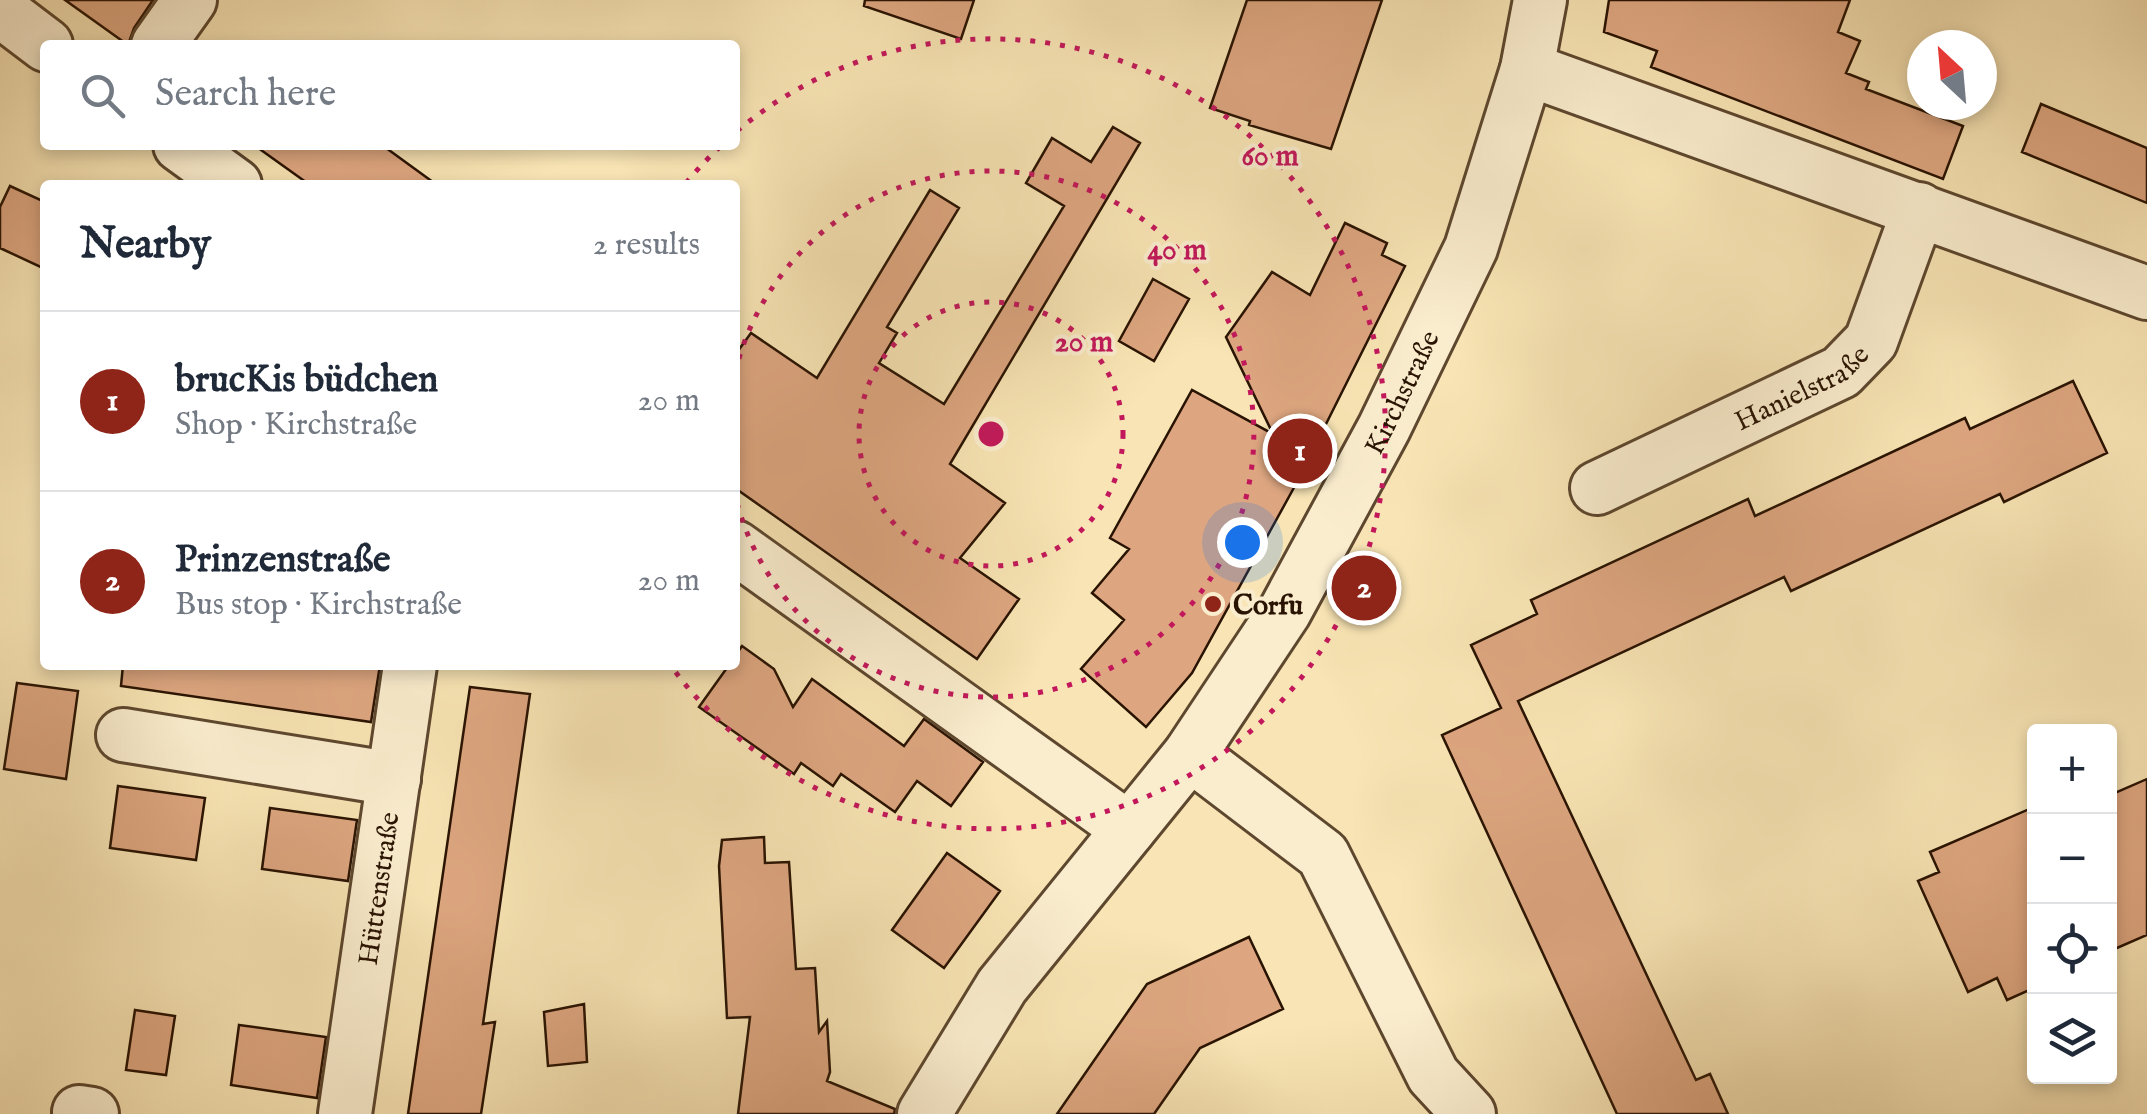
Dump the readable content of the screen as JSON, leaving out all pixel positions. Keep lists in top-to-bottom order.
{
  "streets": {
    "street": ["Hanielstraße", "Kirchstraße", "Hüttenstraße"]
  },
  "places": ["Corfu"],
  "north": "top left",
  "page": {
    "search": "Search here",
    "heading": ["Nearby", "2 results"],
    "list": [
      {
        "mark": "1",
        "name": "brucKis büdchen",
        "note": "Shop · Kirchstraße",
        "value": "20 m"
      },
      {
        "mark": "2",
        "name": "Prinzenstraße",
        "note": "Bus stop · Kirchstraße",
        "value": "20 m"
      }
    ],
    "pins": ["1", "2"],
    "map_buttons": ["+", "−"]
  },
  "rings": ["60 m", "40 m", "20 m"]
}
